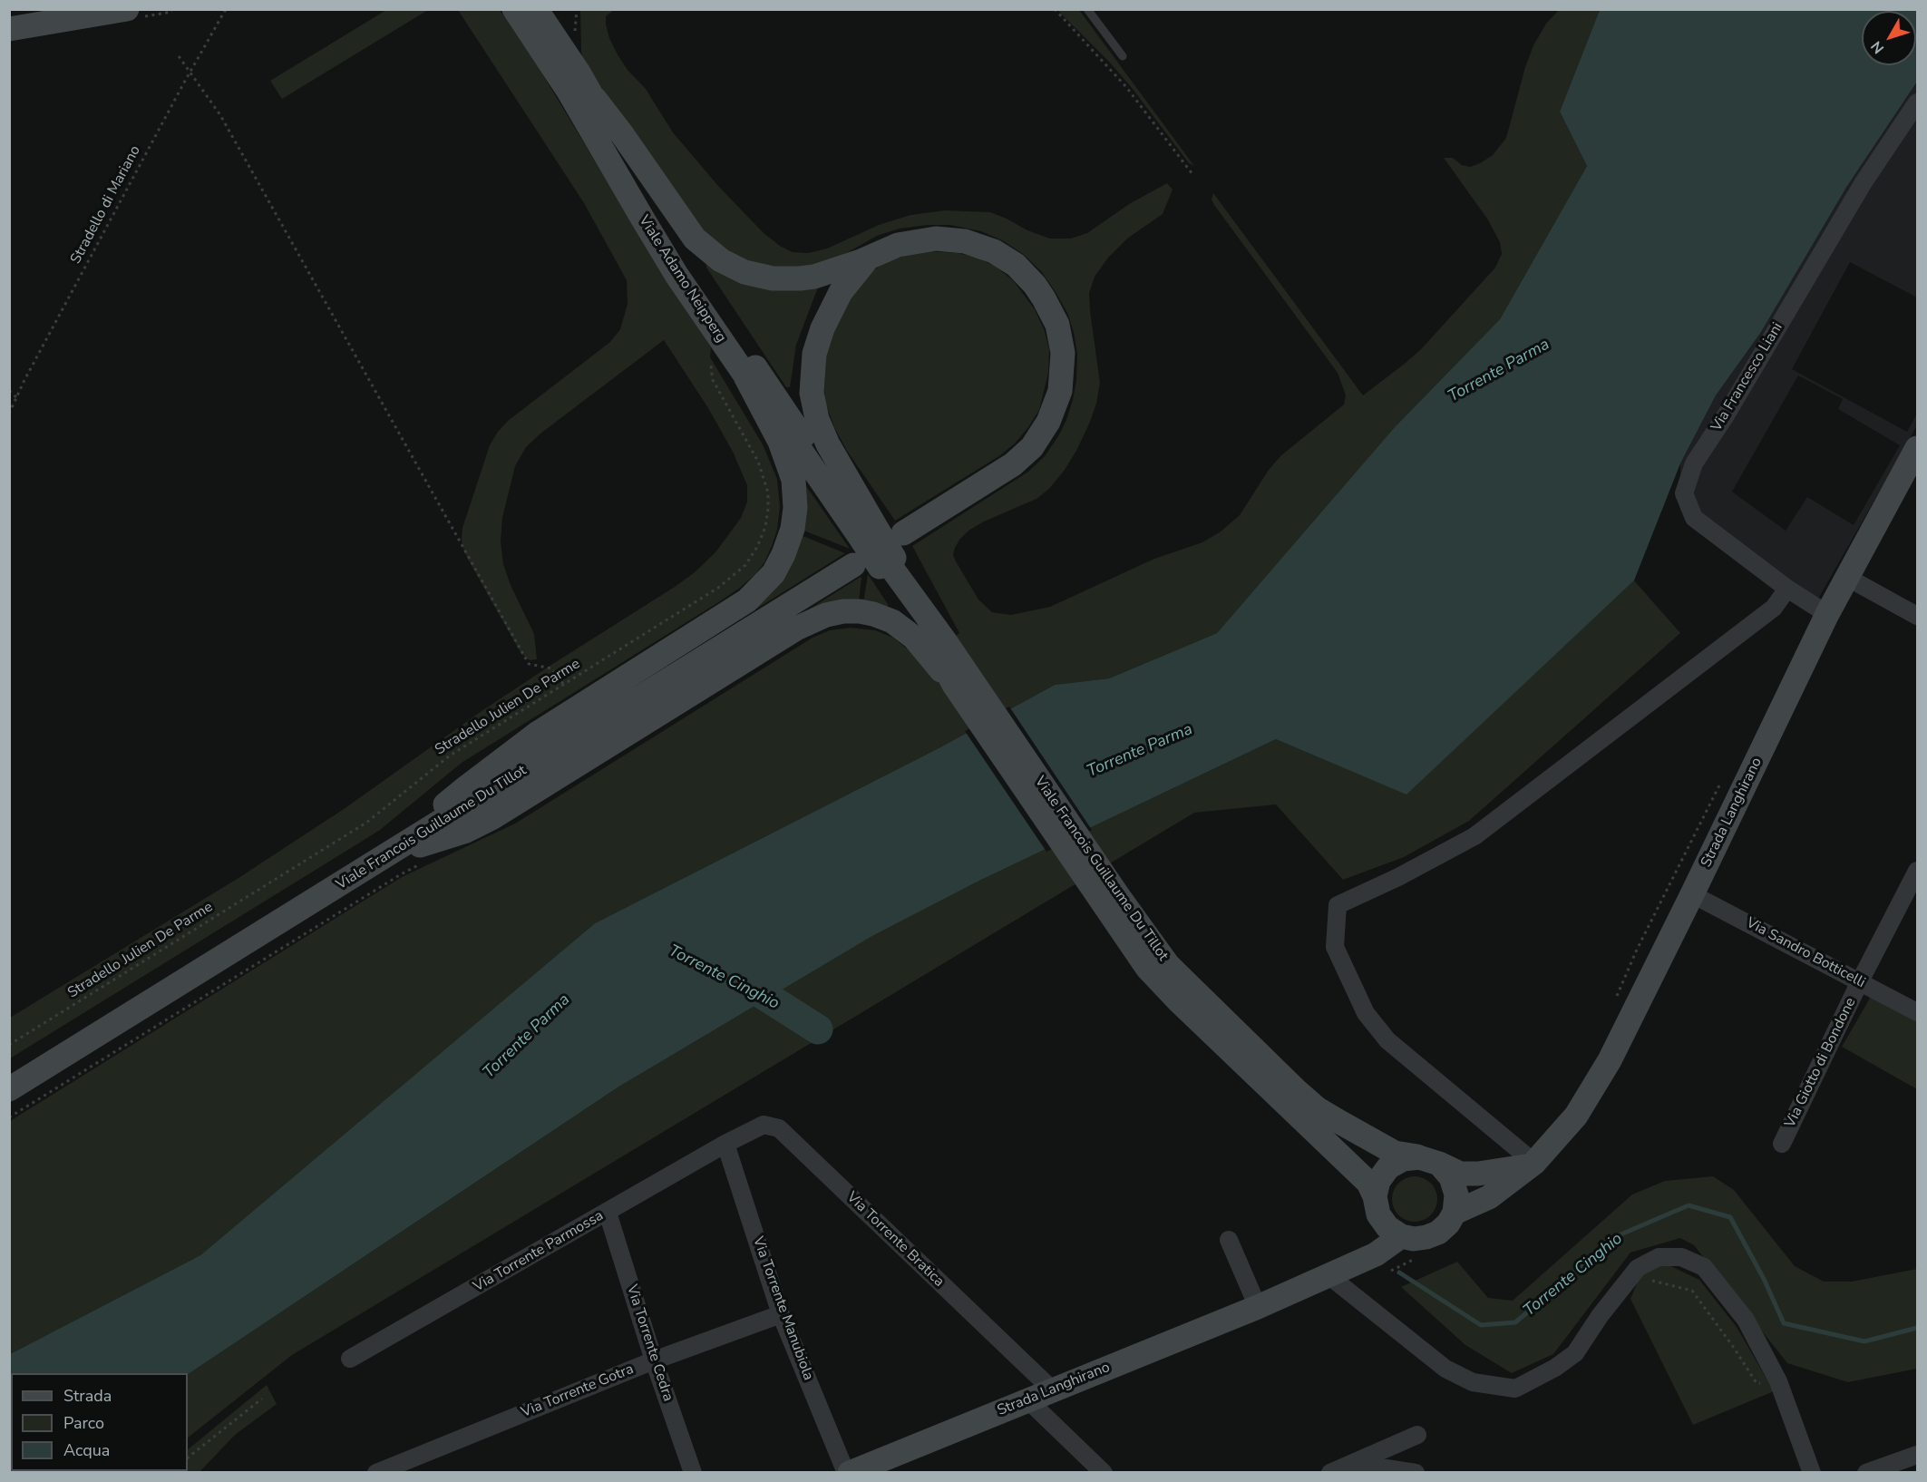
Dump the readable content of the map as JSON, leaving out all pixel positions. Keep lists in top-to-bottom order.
{
  "streets": {
    "main road": ["Viale Adamo Neipperg", "Strada Langhirano", "Viale Francois Guillaume Du Tillot"],
    "street": [
      "Via Francesco Liani",
      "Via Sandro Botticelli",
      "Via Giotto di Bondone",
      "Via Torrente Bratica",
      "Via Torrente Parmossa",
      "Via Torrente Manubiola",
      "Via Torrente Cedra",
      "Via Torrente Gotra"
    ],
    "path": ["Stradello di Mariano", "Stradello Julien De Parme"]
  },
  "crossings": [
    ["Viale Adamo Neipperg", "Viale Francois Guillaume Du Tillot"],
    ["Via Francesco Liani", "Strada Langhirano"],
    ["Strada Langhirano", "Viale Francois Guillaume Du Tillot"],
    ["Strada Langhirano", "Via Sandro Botticelli"],
    ["Strada Langhirano", "Via Torrente Bratica"],
    ["Via Sandro Botticelli", "Via Giotto di Bondone"],
    ["Via Torrente Bratica", "Via Torrente Parmossa"],
    ["Via Torrente Bratica", "Via Torrente Manubiola"],
    ["Via Torrente Parmossa", "Via Torrente Manubiola"],
    ["Via Torrente Parmossa", "Via Torrente Cedra"],
    ["Via Torrente Manubiola", "Via Torrente Gotra"],
    ["Via Torrente Cedra", "Via Torrente Gotra"]
  ],
  "water": ["Torrente Parma", "Torrente Cinghio"],
  "legend": ["Strada", "Parco", "Acqua"],
  "north": "bottom left"
}
